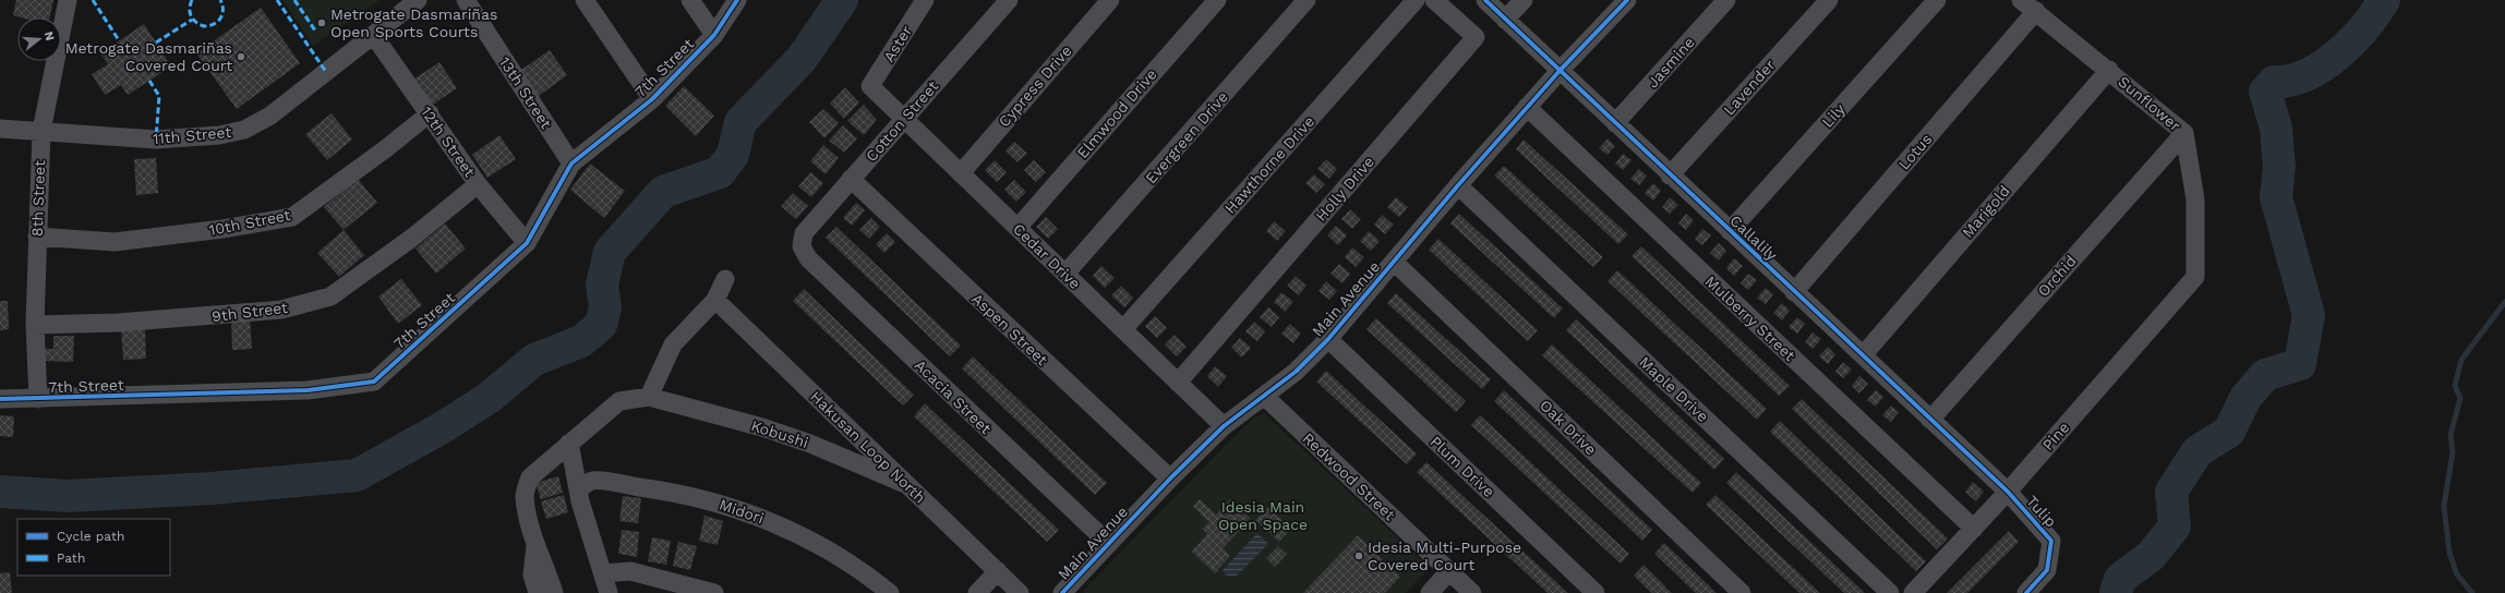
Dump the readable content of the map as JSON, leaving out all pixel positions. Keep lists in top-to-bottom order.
{
  "streets": {
    "street": [
      "Aster",
      "Jasmine",
      "7th Street",
      "Cypress Drive",
      "Lavender",
      "13th Street",
      "Sunflower",
      "Elmwood Drive",
      "Lily",
      "Cotton Street",
      "11th Street",
      "Evergreen Drive",
      "12th Street",
      "Lotus",
      "Hawthorne Drive",
      "Holly Drive",
      "8th Street",
      "Marigold",
      "10th Street",
      "Callalily",
      "Cedar Drive",
      "Orchid",
      "Main Avenue",
      "9th Street",
      "Mulberry Street",
      "Aspen Street",
      "Maple Drive",
      "Acacia Street",
      "Oak Drive",
      "Kobushi",
      "Pine",
      "Hakusan Loop North",
      "Plum Drive",
      "Redwood Street",
      "Midori",
      "Tulip"
    ]
  },
  "crossings": [
    ["Aster", "Cedar Drive"],
    ["Jasmine", "Callalily"],
    ["7th Street", "13th Street"],
    ["7th Street", "12th Street"],
    ["7th Street", "8th Street"],
    ["Cypress Drive", "Cedar Drive"],
    ["Lavender", "Callalily"],
    ["Sunflower", "Lotus"],
    ["Sunflower", "Marigold"],
    ["Sunflower", "Orchid"],
    ["Sunflower", "Pine"],
    ["Elmwood Drive", "Cedar Drive"],
    ["Lily", "Callalily"],
    ["Cotton Street", "Cedar Drive"],
    ["Cotton Street", "Aspen Street"],
    ["Cotton Street", "Acacia Street"],
    ["11th Street", "12th Street"],
    ["11th Street", "8th Street"],
    ["Evergreen Drive", "Cedar Drive"],
    ["12th Street", "10th Street"],
    ["12th Street", "9th Street"],
    ["Lotus", "Callalily"],
    ["Hawthorne Drive", "Cedar Drive"],
    ["Holly Drive", "Cedar Drive"],
    ["8th Street", "10th Street"],
    ["8th Street", "9th Street"],
    ["Marigold", "Callalily"],
    ["Callalily", "Orchid"],
    ["Callalily", "Main Avenue"],
    ["Callalily", "Pine"],
    ["Callalily", "Tulip"],
    ["Cedar Drive", "Main Avenue"],
    ["Main Avenue", "Mulberry Street"],
    ["Main Avenue", "Aspen Street"],
    ["Main Avenue", "Maple Drive"],
    ["Main Avenue", "Acacia Street"],
    ["Main Avenue", "Oak Drive"],
    ["Main Avenue", "Plum Drive"],
    ["Main Avenue", "Redwood Street"],
    ["Mulberry Street", "Pine"],
    ["Kobushi", "Hakusan Loop North"],
    ["Pine", "Tulip"]
  ],
  "parks": ["Idesia Main Open Space"],
  "places": ["Metrogate Dasmariñas Open Sports Courts", "Metrogate Dasmariñas Covered Court", "Idesia Multi-Purpose Covered Court"],
  "legend": ["Cycle path", "Path"],
  "north": "right"
}
